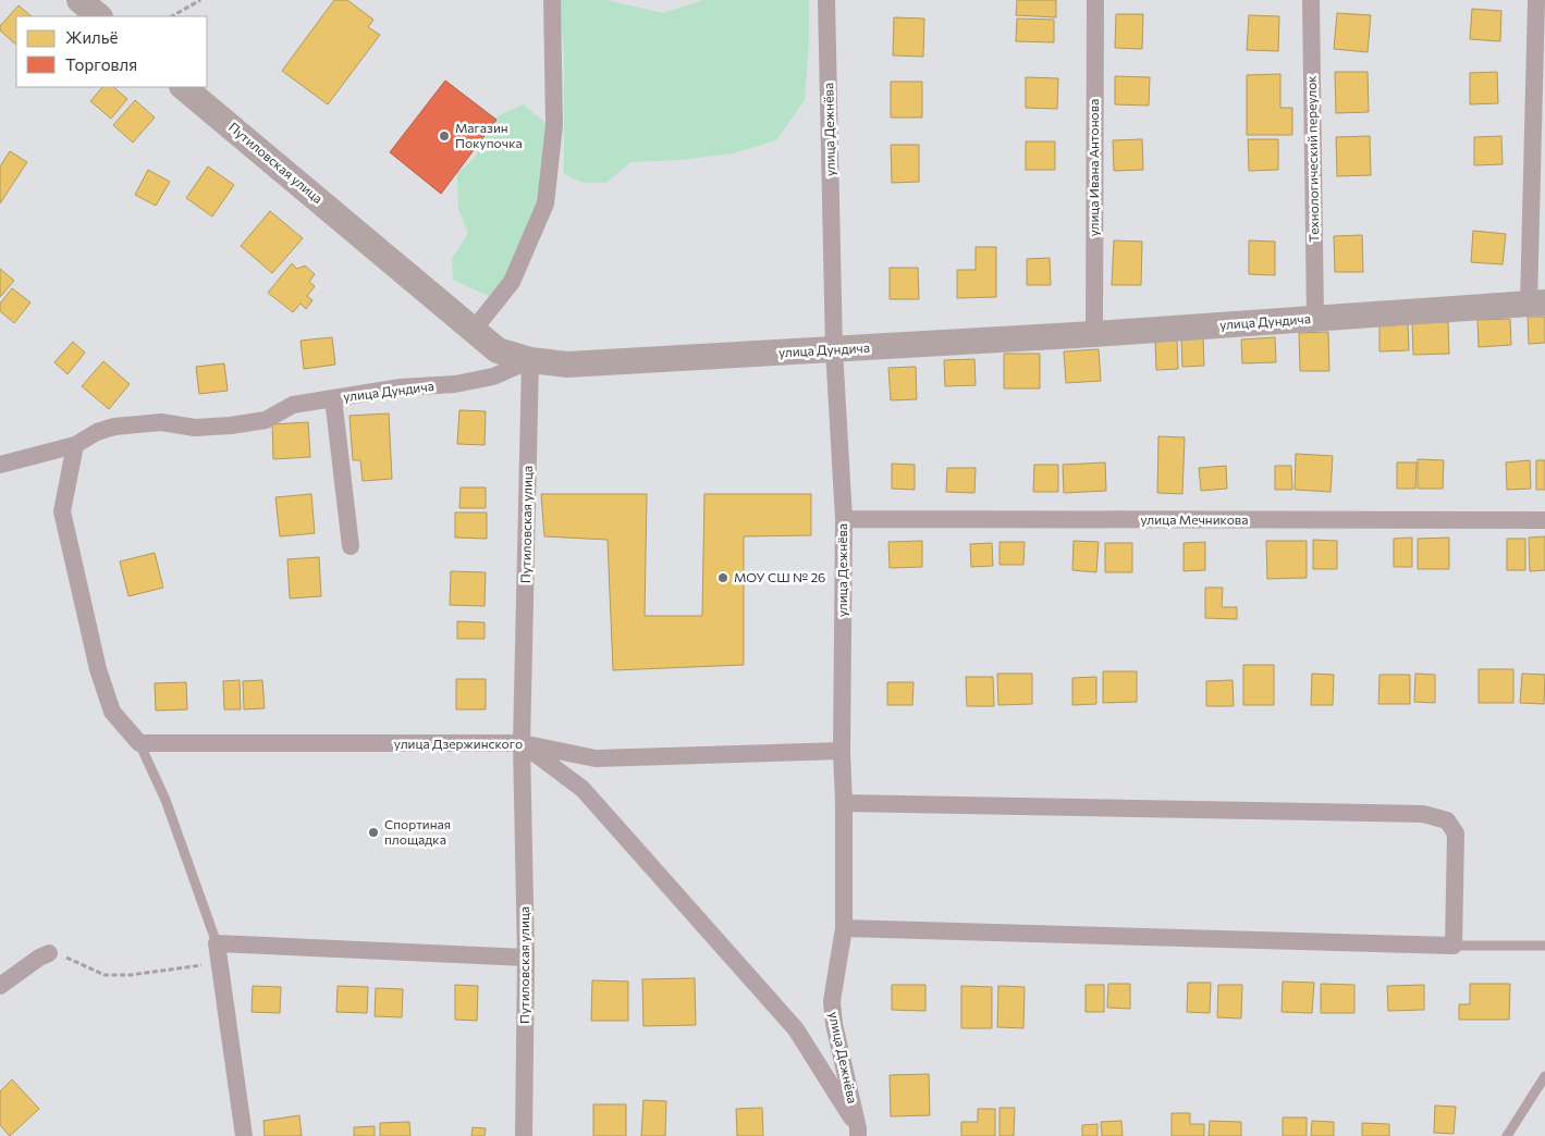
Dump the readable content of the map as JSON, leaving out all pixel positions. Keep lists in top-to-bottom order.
{
  "streets": {
    "street": [
      "улица Дежнёва",
      "Технологический переулок",
      "Путиловская улица",
      "улица Ивана Антонова",
      "улица Дундича",
      "улица Мечникова",
      "улица Дзержинского"
    ]
  },
  "crossings": [
    ["улица Дежнёва", "улица Дундича"],
    ["улица Дежнёва", "улица Мечникова"],
    ["улица Дежнёва", "улица Дзержинского"],
    ["Технологический переулок", "улица Дундича"],
    ["Путиловская улица", "улица Дундича"],
    ["Путиловская улица", "улица Дзержинского"],
    ["улица Ивана Антонова", "улица Дундича"]
  ],
  "places": ["Магазин Покупочка", "МОУ СШ № 26", "Спортиная площадка"],
  "legend": ["Жильё", "Торговля"]
}
